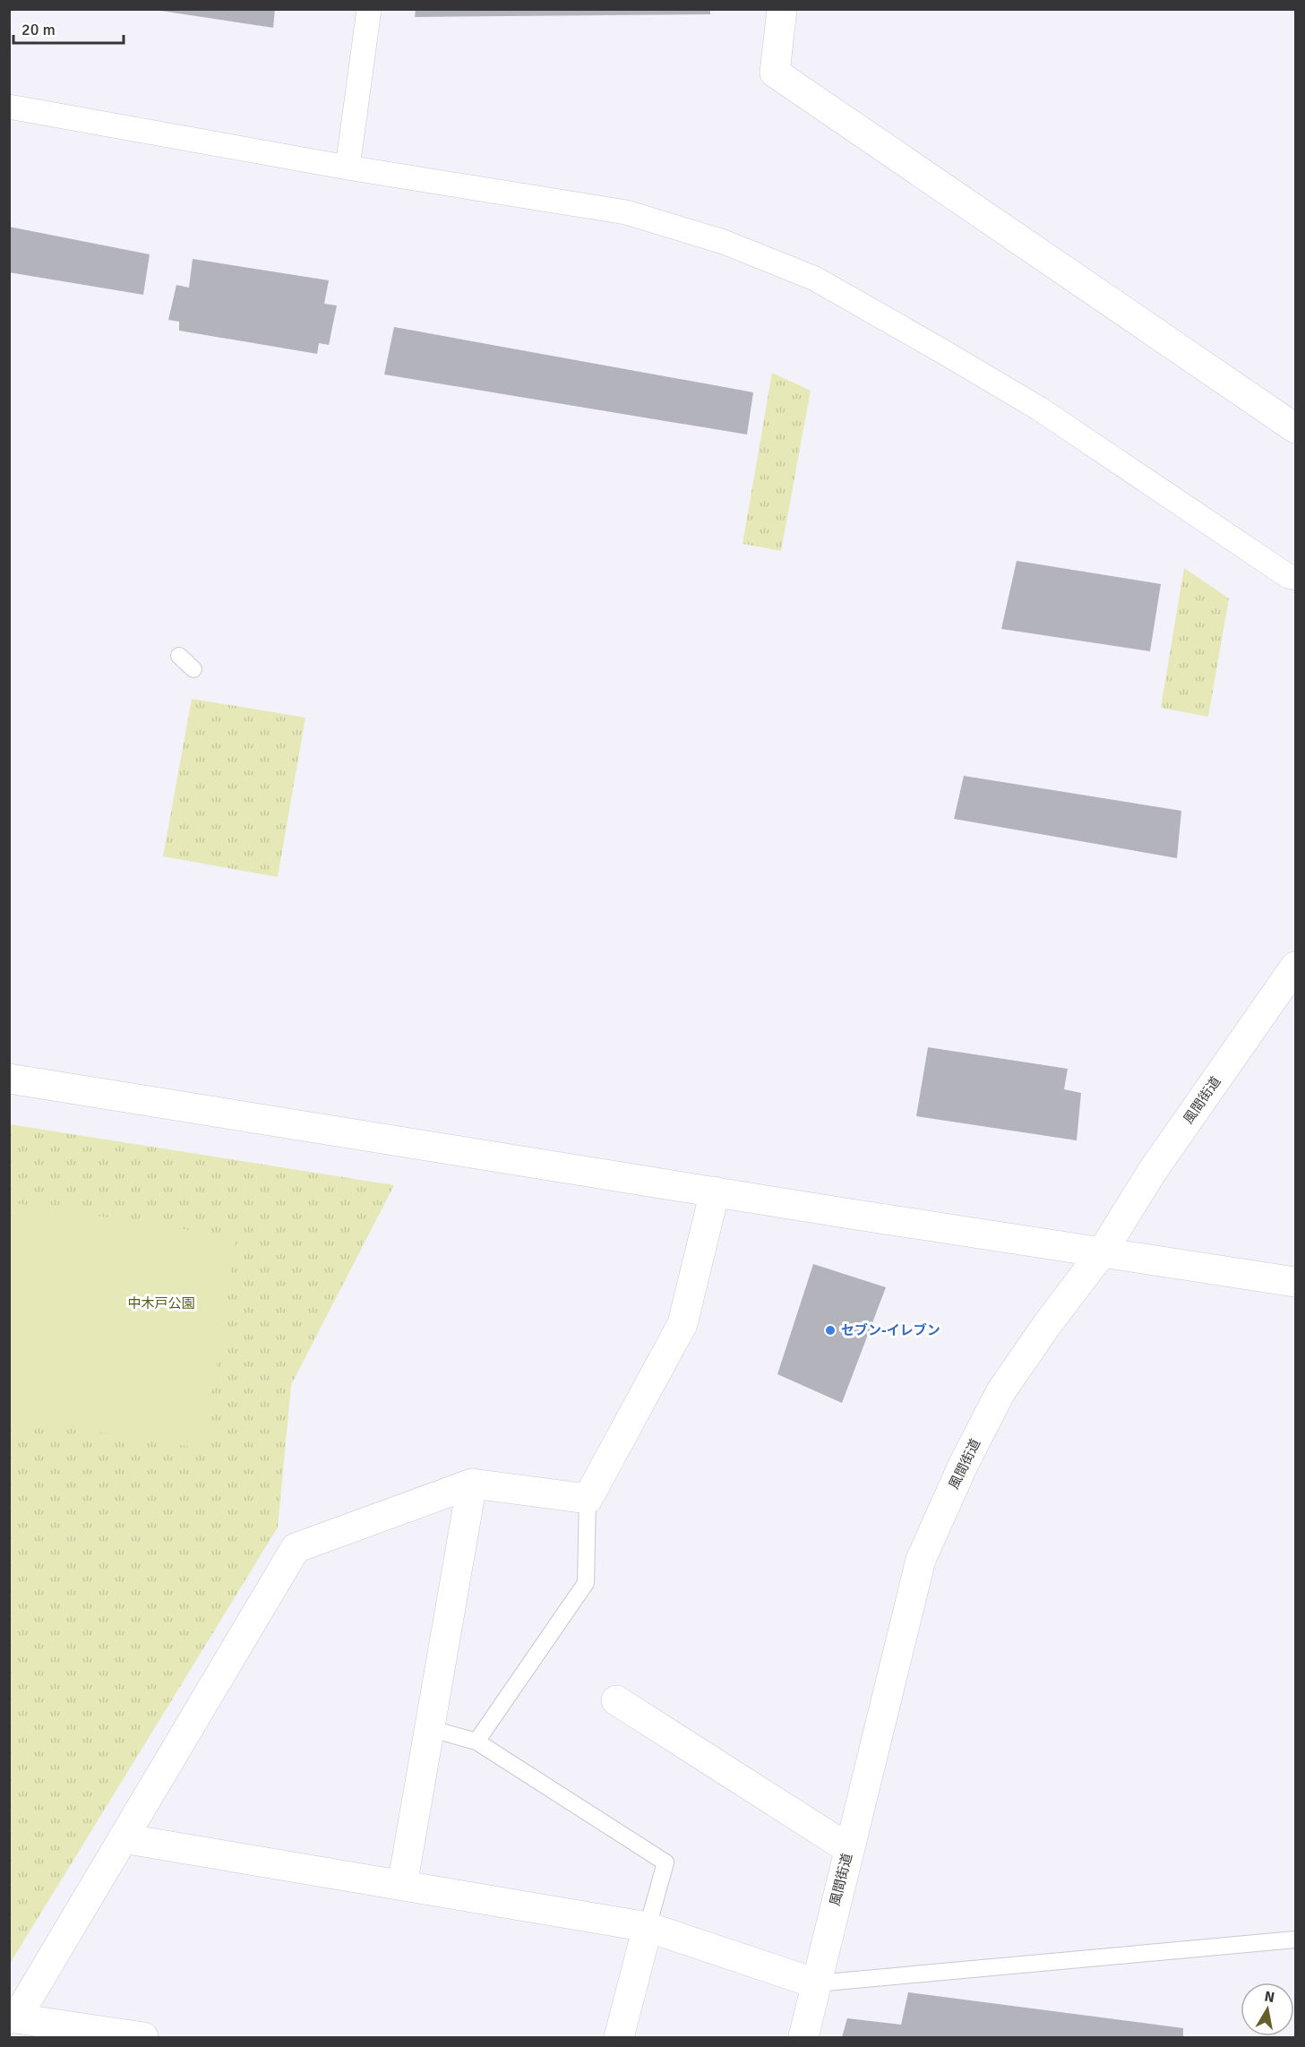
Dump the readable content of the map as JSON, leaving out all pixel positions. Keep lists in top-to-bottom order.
{
  "streets": {
    "street": ["風間街道"]
  },
  "parks": ["中木戸公園"],
  "places": ["セブン-イレブン"],
  "scale_bar": "20 m",
  "north": "top"
}
